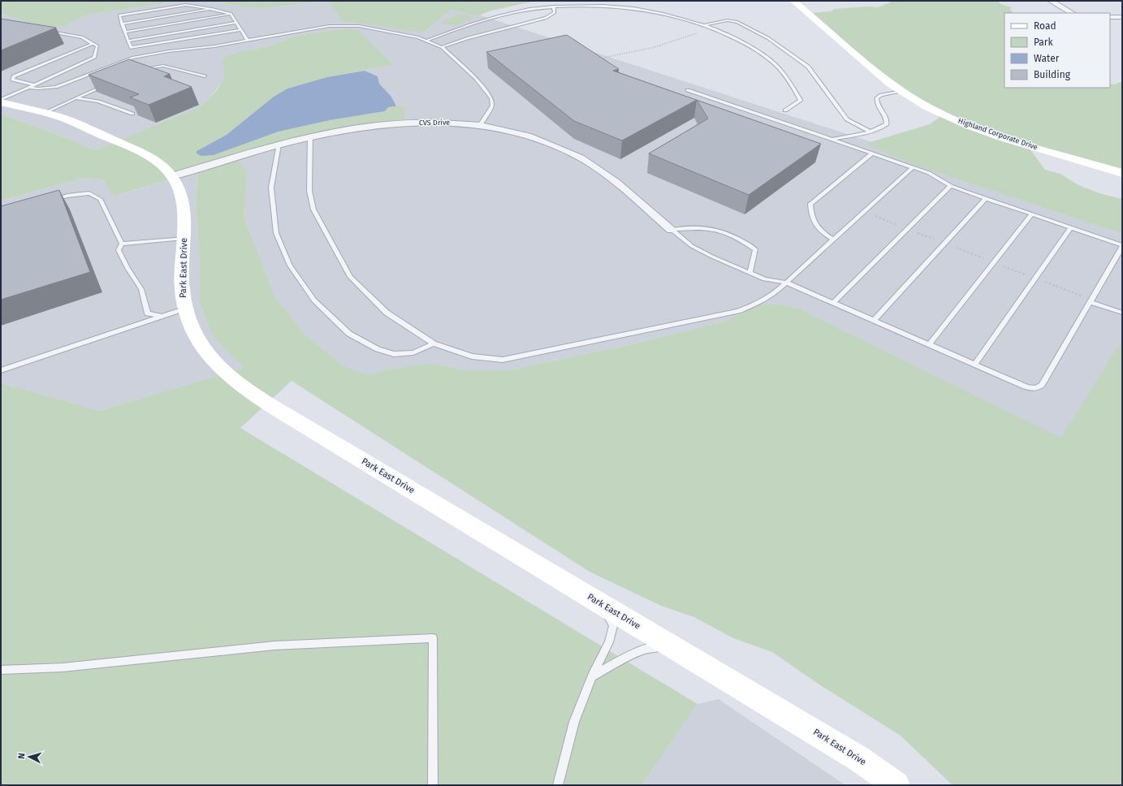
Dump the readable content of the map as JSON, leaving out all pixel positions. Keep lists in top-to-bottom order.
{
  "streets": {
    "street": ["CVS Drive", "Highland Corporate Drive", "Park East Drive"]
  },
  "crossings": [
    ["CVS Drive", "Park East Drive"]
  ],
  "legend": [
    "Road",
    "Park",
    "Water",
    "Building"
  ],
  "north": "left"
}
